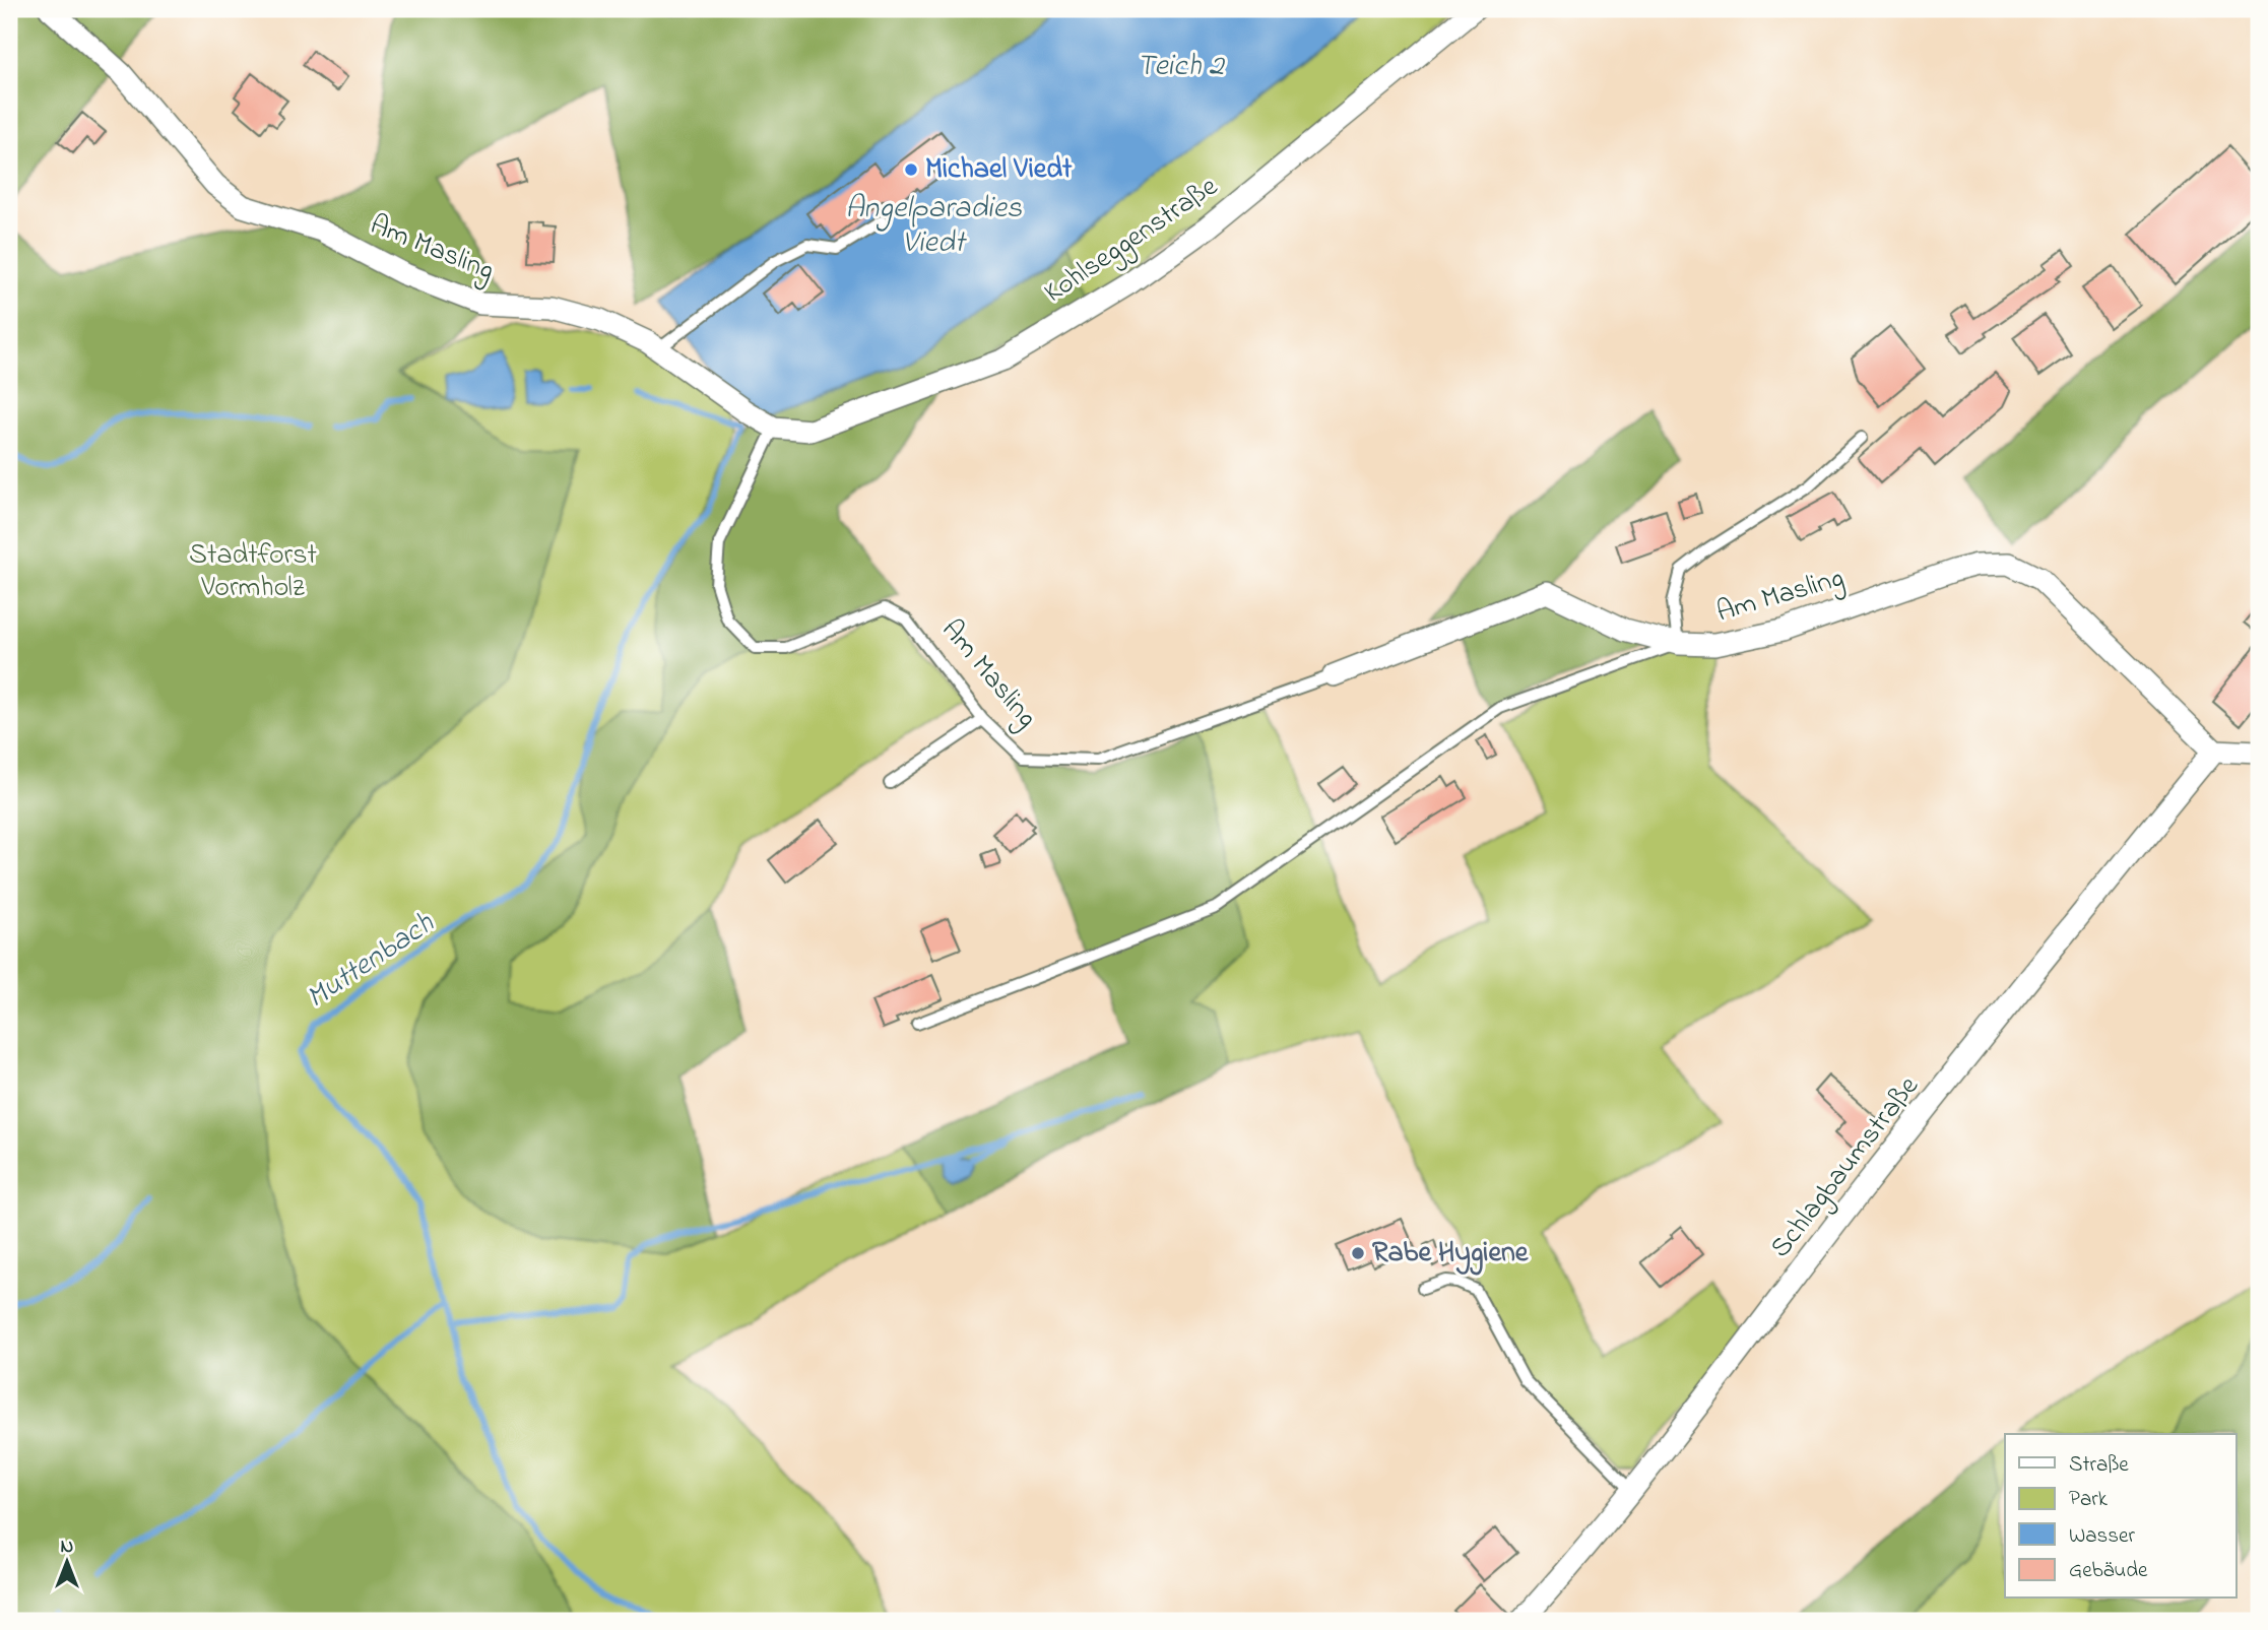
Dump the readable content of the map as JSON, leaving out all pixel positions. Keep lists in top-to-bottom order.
{
  "streets": {
    "street": ["Kohlseggenstraße", "Am Masling", "Schlagbaumstraße"]
  },
  "crossings": [
    ["Kohlseggenstraße", "Am Masling"],
    ["Am Masling", "Schlagbaumstraße"]
  ],
  "water": ["Teich 2", "Angelparadies Viedt", "Muttenbach"],
  "parks": ["Stadtforst Vormholz"],
  "places": ["Michael Viedt", "Rabe Hygiene"],
  "legend": [
    "Straße",
    "Park",
    "Wasser",
    "Gebäude"
  ],
  "north": "top"
}
